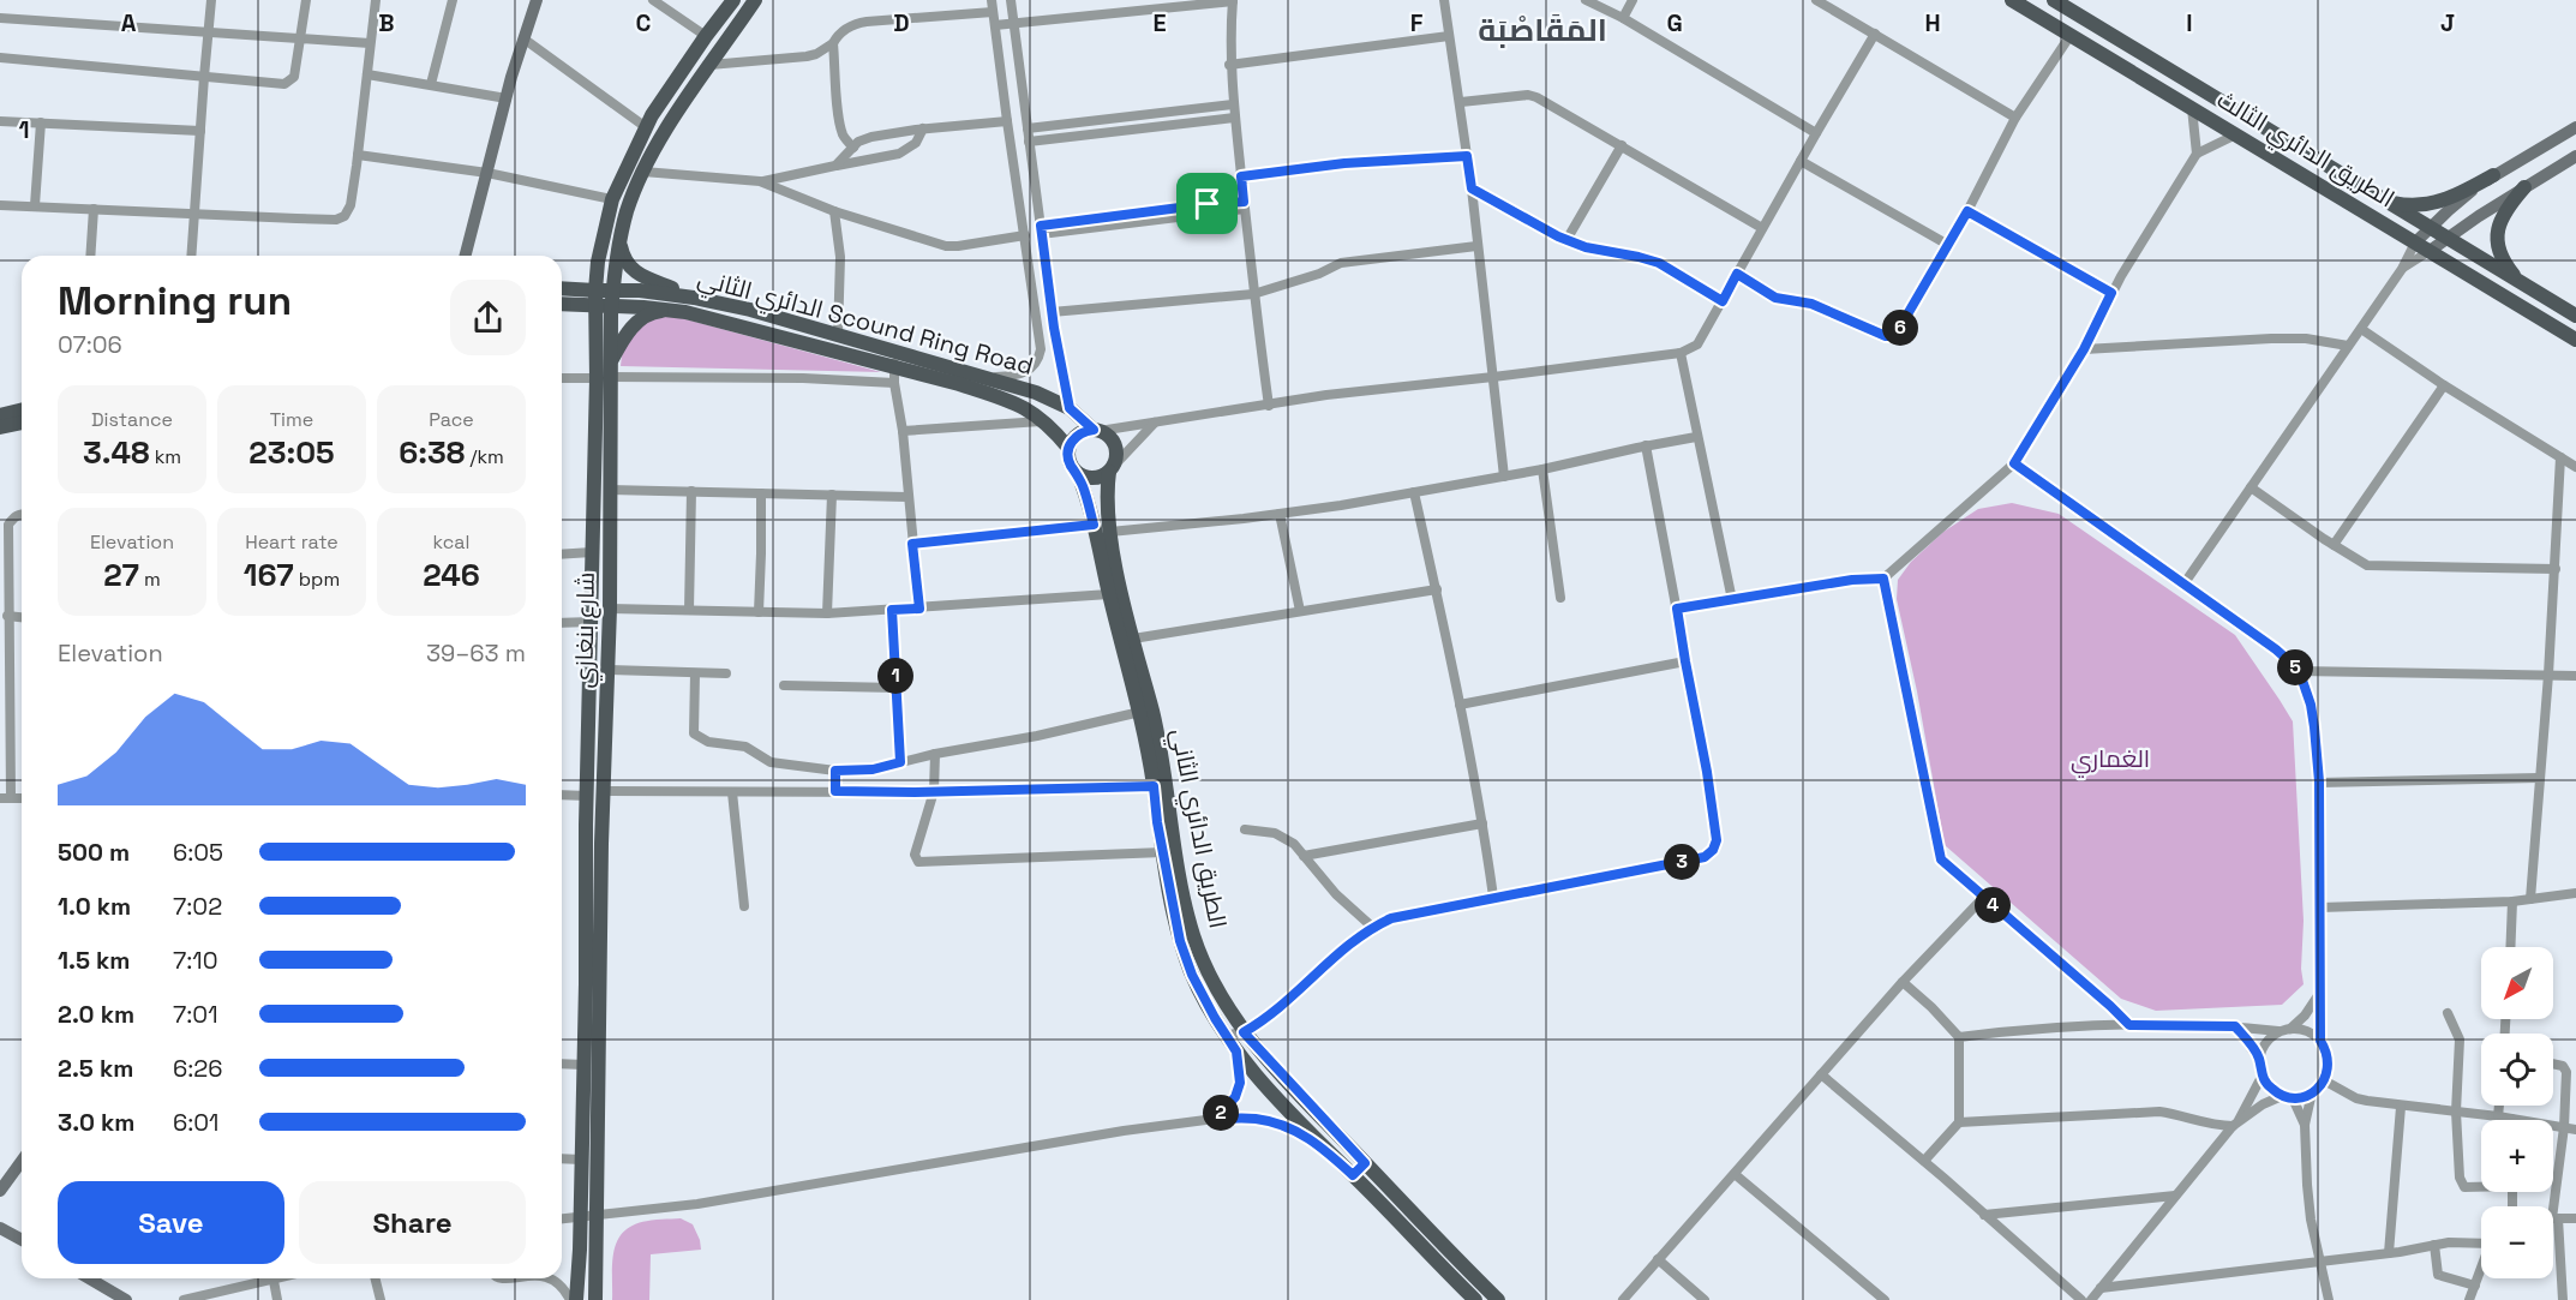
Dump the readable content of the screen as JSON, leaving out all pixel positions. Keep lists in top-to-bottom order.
{
  "streets": {
    "main road": [
      "الطريق الدائري الثالث",
      "الدائري الثاني Scound Ring Road",
      "شارع بنغازي",
      "الطريق الدائري الثاني"
    ]
  },
  "crossings": [
    ["الدائري الثاني Scound Ring Road", "شارع بنغازي"],
    ["الدائري الثاني Scound Ring Road", "الطريق الدائري الثاني"]
  ],
  "districts": ["المَقَاصْبَة"],
  "parks": ["الغماري"],
  "north": "bottom left",
  "page": {
    "heading": ["Morning run", "07:06"],
    "pins": [
      "6",
      "5",
      "1",
      "3",
      "4",
      "2"
    ],
    "stats": [
      ["Distance", "3.48 km"],
      ["Time", "23:05"],
      ["Pace", "6:38 /km"],
      ["Elevation", "27 m"],
      ["Heart rate", "167 bpm"],
      ["kcal", "246"]
    ],
    "chart": ["Elevation", "39–63 m"],
    "list": [
      {
        "name": "500 m",
        "note": "6:05"
      },
      {
        "name": "1.0 km",
        "note": "7:02"
      },
      {
        "name": "1.5 km",
        "note": "7:10"
      },
      {
        "name": "2.0 km",
        "note": "7:01"
      },
      {
        "name": "2.5 km",
        "note": "6:26"
      },
      {
        "name": "3.0 km",
        "note": "6:01"
      }
    ],
    "map_buttons": ["+", "−"],
    "buttons": ["Save", "Share"]
  },
  "grid": {
    "columns": [
      "A",
      "B",
      "C",
      "D",
      "E",
      "F",
      "G",
      "H",
      "I",
      "J"
    ],
    "rows": ["1"]
  }
}
